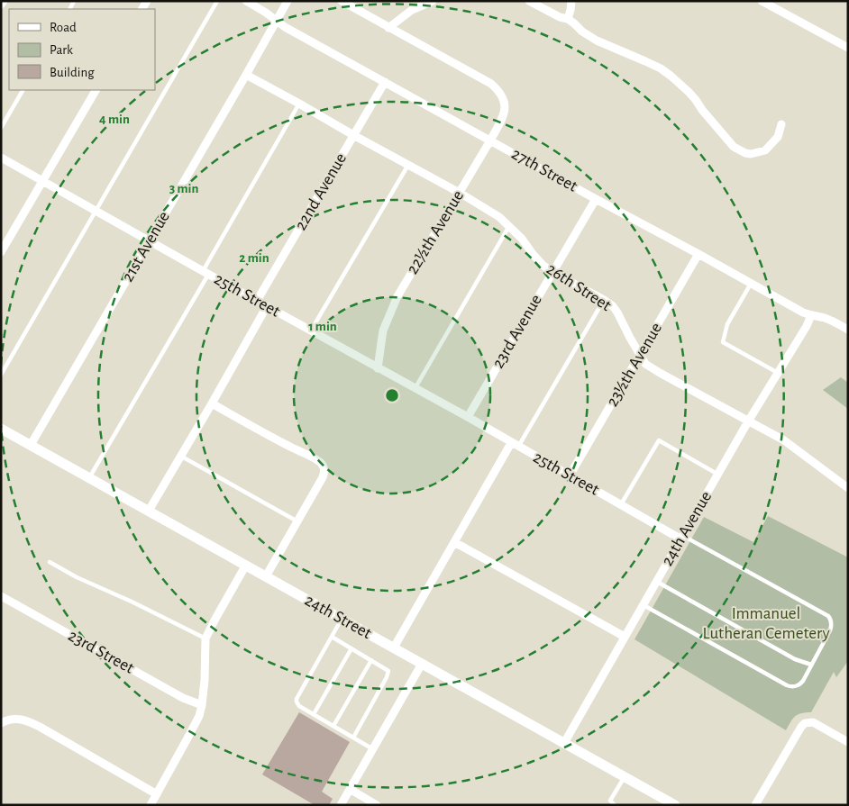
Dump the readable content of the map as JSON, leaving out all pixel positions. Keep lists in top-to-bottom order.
{
  "streets": {
    "street": [
      "27th Street",
      "22nd Avenue",
      "22½th Avenue",
      "21st Avenue",
      "26th Street",
      "25th Street",
      "23rd Avenue",
      "23½th Avenue",
      "24th Avenue",
      "24th Street",
      "23rd Street"
    ]
  },
  "crossings": [
    ["27th Street", "22nd Avenue"],
    ["27th Street", "22½th Avenue"],
    ["27th Street", "21st Avenue"],
    ["27th Street", "23rd Avenue"],
    ["27th Street", "23½th Avenue"],
    ["27th Street", "24th Avenue"],
    ["22nd Avenue", "26th Street"],
    ["22nd Avenue", "25th Street"],
    ["22½th Avenue", "26th Street"],
    ["22½th Avenue", "25th Street"],
    ["21st Avenue", "26th Street"],
    ["21st Avenue", "25th Street"],
    ["21st Avenue", "24th Street"],
    ["26th Street", "23rd Avenue"],
    ["26th Street", "23½th Avenue"],
    ["26th Street", "24th Avenue"],
    ["25th Street", "23rd Avenue"],
    ["25th Street", "23½th Avenue"],
    ["25th Street", "24th Avenue"],
    ["24th Avenue", "24th Street"]
  ],
  "parks": ["Immanuel Lutheran Cemetery"],
  "legend": ["Road", "Park", "Building"],
  "rings": [
    "4 min",
    "3 min",
    "2 min",
    "1 min"
  ]
}
